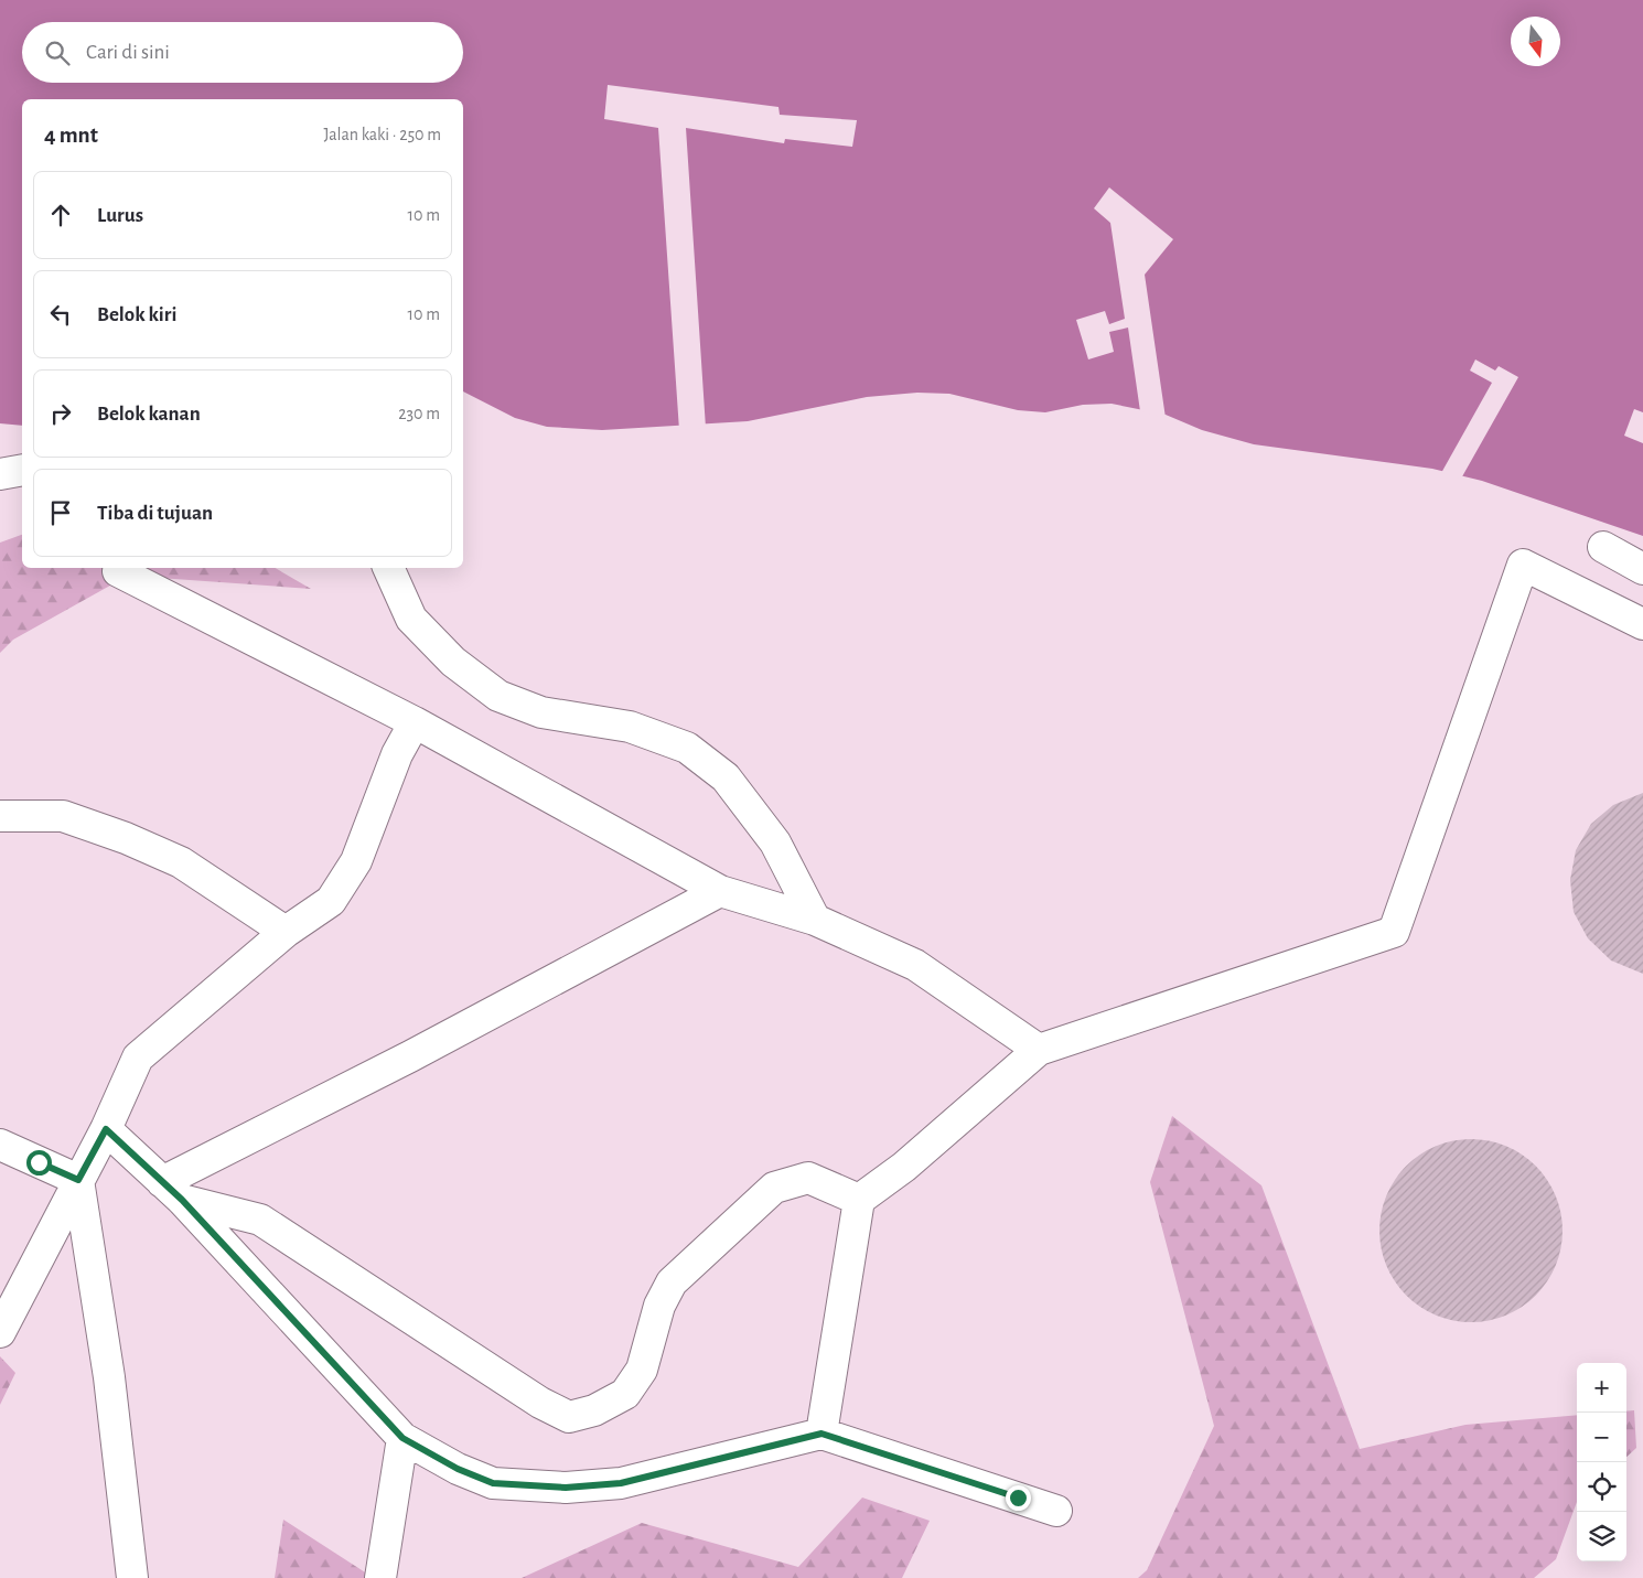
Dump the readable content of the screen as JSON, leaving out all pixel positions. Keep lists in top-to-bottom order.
{
  "north": "bottom",
  "page": {
    "search": "Cari di sini",
    "heading": ["4 mnt", "Jalan kaki · 250 m"],
    "list": [
      ["Lurus", "10 m"],
      ["Belok kiri", "10 m"],
      ["Belok kanan", "230 m"],
      "Tiba di tujuan"
    ],
    "map_buttons": ["+", "−"]
  }
}
